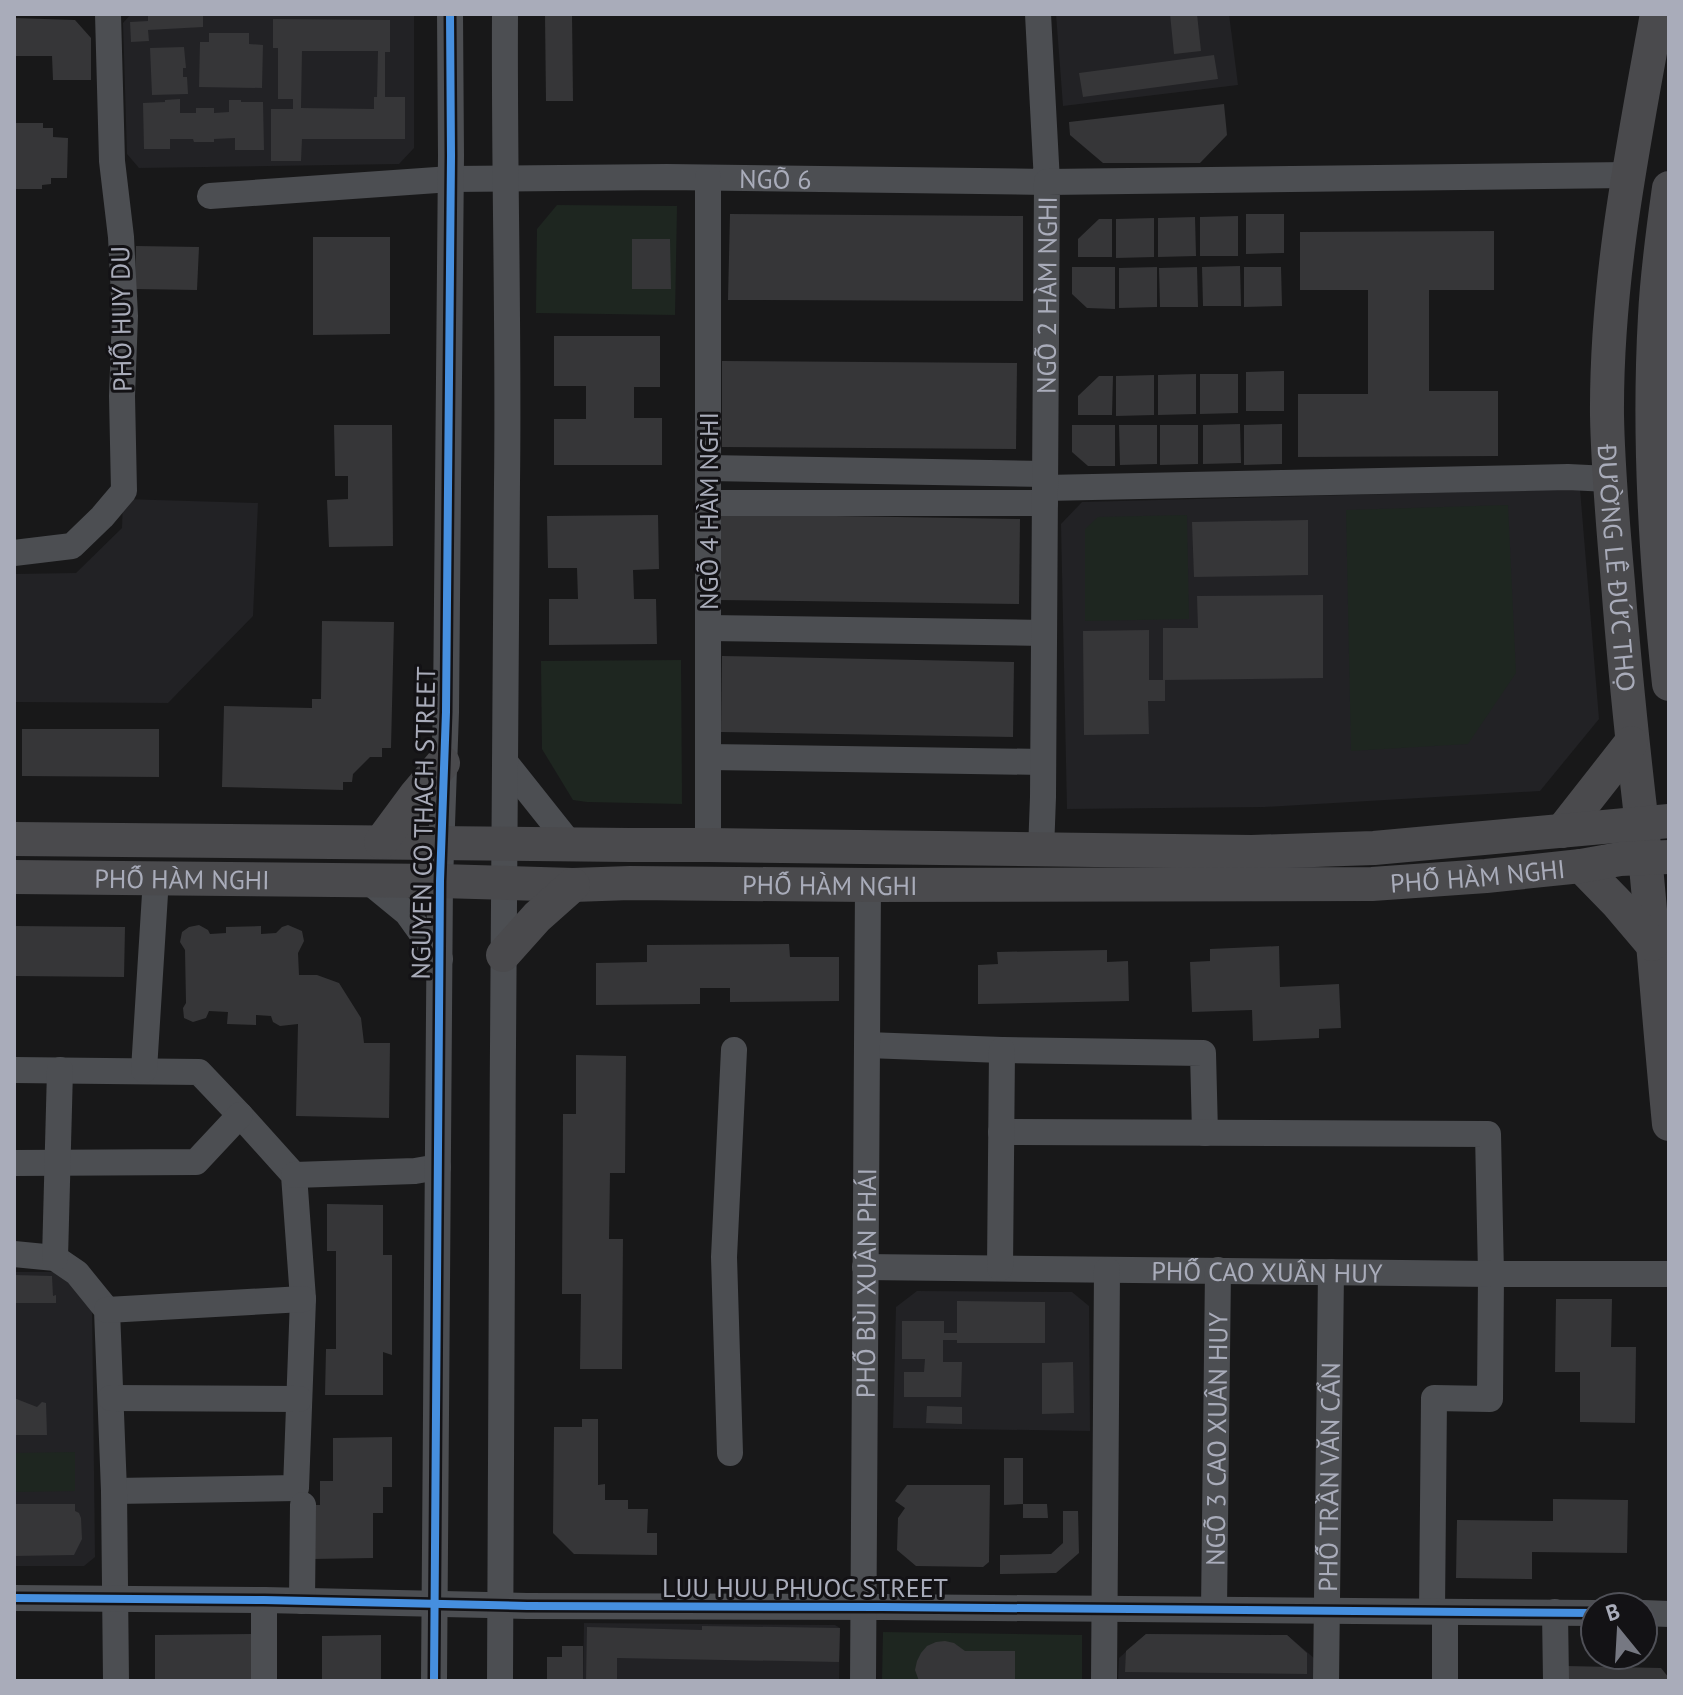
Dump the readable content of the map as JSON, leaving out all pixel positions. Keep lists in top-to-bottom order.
{
  "streets": {
    "main road": ["ĐƯỜNG LÊ ĐỨC THỌ", "PHỐ HÀM NGHI"],
    "street": [
      "NGÕ 6",
      "NGÕ 2 HÀM NGHI",
      "PHỐ HUY DU",
      "NGÕ 4 HÀM NGHI",
      "NGUYEN CO THACH STREET",
      "PHỐ CAO XUÂN HUY",
      "PHỐ BÙI XUÂN PHÁI",
      "NGÕ 3 CAO XUÂN HUY",
      "PHỐ TRẦN VĂN CẨN",
      "LUU HUU PHUOC STREET"
    ]
  },
  "crossings": [
    ["NGÕ 6", "NGÕ 2 HÀM NGHI"],
    ["NGÕ 6", "NGÕ 4 HÀM NGHI"],
    ["NGÕ 6", "NGUYEN CO THACH STREET"],
    ["NGÕ 2 HÀM NGHI", "ĐƯỜNG LÊ ĐỨC THỌ"],
    ["NGÕ 2 HÀM NGHI", "PHỐ HÀM NGHI"],
    ["NGÕ 4 HÀM NGHI", "PHỐ HÀM NGHI"],
    ["ĐƯỜNG LÊ ĐỨC THỌ", "PHỐ HÀM NGHI"],
    ["NGUYEN CO THACH STREET", "PHỐ HÀM NGHI"],
    ["NGUYEN CO THACH STREET", "LUU HUU PHUOC STREET"],
    ["PHỐ HÀM NGHI", "PHỐ BÙI XUÂN PHÁI"],
    ["PHỐ CAO XUÂN HUY", "PHỐ BÙI XUÂN PHÁI"],
    ["PHỐ CAO XUÂN HUY", "NGÕ 3 CAO XUÂN HUY"],
    ["PHỐ CAO XUÂN HUY", "PHỐ TRẦN VĂN CẨN"],
    ["PHỐ BÙI XUÂN PHÁI", "LUU HUU PHUOC STREET"],
    ["NGÕ 3 CAO XUÂN HUY", "LUU HUU PHUOC STREET"],
    ["PHỐ TRẦN VĂN CẨN", "LUU HUU PHUOC STREET"]
  ],
  "north": "top"
}
